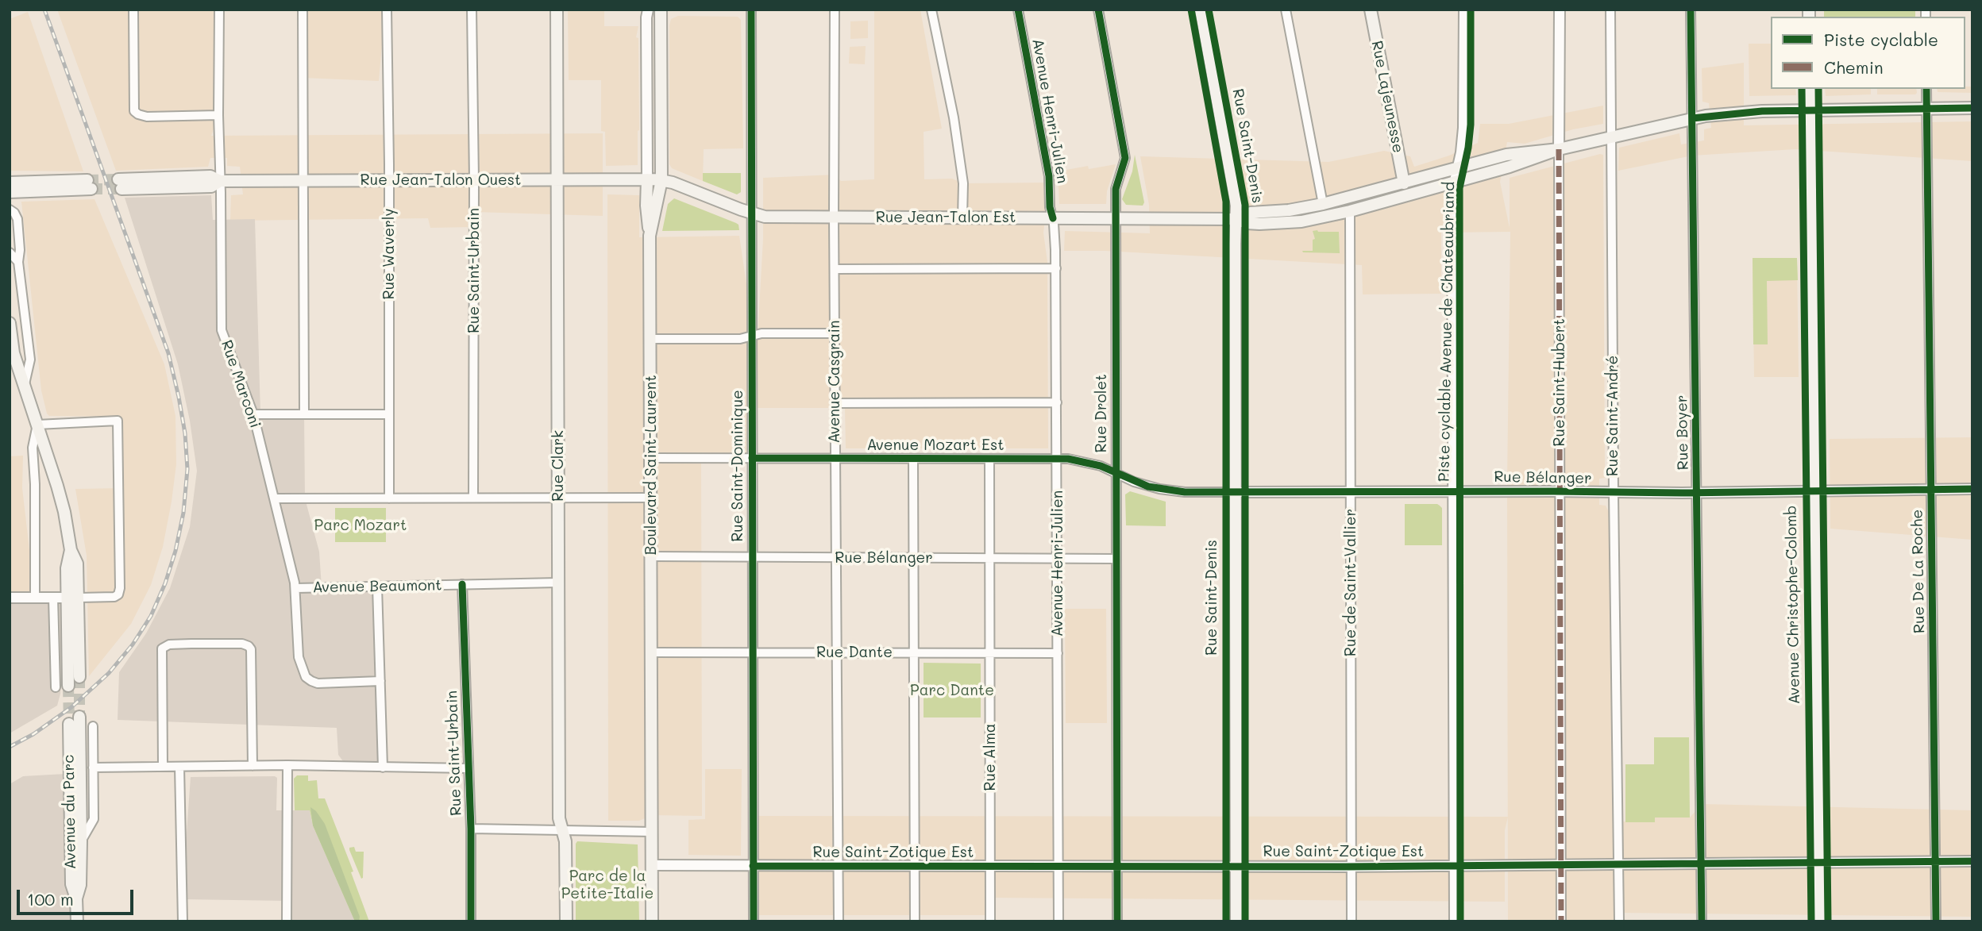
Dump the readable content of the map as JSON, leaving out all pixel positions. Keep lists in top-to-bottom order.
{
  "streets": {
    "main road": [
      "Rue Lajeunesse",
      "Rue Saint-Denis",
      "Rue Jean-Talon Ouest",
      "Rue Jean-Talon Est",
      "Boulevard Saint-Laurent",
      "Rue Clark",
      "Avenue Christophe-Colomb",
      "Avenue du Parc"
    ],
    "street": [
      "Avenue Henri-Julien",
      "Rue Waverly",
      "Rue Saint-Urbain",
      "Avenue Casgrain",
      "Rue Saint-Hubert",
      "Rue Marconi",
      "Rue Drolet",
      "Rue Saint-André",
      "Rue Boyer",
      "Avenue Mozart Est",
      "Rue Saint-Dominique",
      "Rue Bélanger",
      "Rue De La Roche",
      "Rue de Saint-Vallier",
      "Avenue Beaumont",
      "Rue Dante",
      "Rue Alma",
      "Rue Saint-Zotique Est"
    ],
    "cycle path": ["Piste cyclable Avenue de Chateaubriand"]
  },
  "crossings": [
    ["Rue Lajeunesse", "Rue Jean-Talon Est"],
    ["Avenue Henri-Julien", "Rue Jean-Talon Est"],
    ["Avenue Henri-Julien", "Avenue Mozart Est"],
    ["Avenue Henri-Julien", "Rue Bélanger"],
    ["Avenue Henri-Julien", "Rue Dante"],
    ["Avenue Henri-Julien", "Rue Saint-Zotique Est"],
    ["Rue Saint-Denis", "Rue Jean-Talon Est"],
    ["Rue Saint-Denis", "Rue Bélanger"],
    ["Rue Saint-Denis", "Rue Saint-Zotique Est"],
    ["Rue Jean-Talon Ouest", "Rue Jean-Talon Est"],
    ["Rue Jean-Talon Ouest", "Rue Waverly"],
    ["Rue Jean-Talon Ouest", "Rue Saint-Urbain"],
    ["Rue Jean-Talon Ouest", "Rue Marconi"],
    ["Rue Jean-Talon Ouest", "Boulevard Saint-Laurent"],
    ["Rue Jean-Talon Ouest", "Rue Clark"],
    ["Rue Jean-Talon Est", "Avenue Casgrain"],
    ["Rue Jean-Talon Est", "Rue Saint-Hubert"],
    ["Rue Jean-Talon Est", "Rue Drolet"],
    ["Rue Jean-Talon Est", "Rue Saint-André"],
    ["Rue Jean-Talon Est", "Rue Boyer"],
    ["Rue Jean-Talon Est", "Boulevard Saint-Laurent"],
    ["Rue Jean-Talon Est", "Rue Saint-Dominique"],
    ["Rue Jean-Talon Est", "Rue De La Roche"],
    ["Rue Jean-Talon Est", "Rue de Saint-Vallier"],
    ["Rue Jean-Talon Est", "Avenue Christophe-Colomb"],
    ["Rue Saint-Urbain", "Avenue Beaumont"],
    ["Avenue Casgrain", "Avenue Mozart Est"],
    ["Avenue Casgrain", "Rue Bélanger"],
    ["Avenue Casgrain", "Rue Dante"],
    ["Avenue Casgrain", "Rue Saint-Zotique Est"],
    ["Rue Saint-Hubert", "Rue Bélanger"],
    ["Rue Saint-Hubert", "Rue Saint-Zotique Est"],
    ["Rue Marconi", "Avenue Beaumont"],
    ["Rue Drolet", "Avenue Mozart Est"],
    ["Rue Drolet", "Rue Bélanger"],
    ["Rue Drolet", "Rue Saint-Zotique Est"],
    ["Rue Saint-André", "Rue Bélanger"],
    ["Rue Saint-André", "Rue Saint-Zotique Est"],
    ["Rue Boyer", "Rue Bélanger"],
    ["Rue Boyer", "Rue Saint-Zotique Est"],
    ["Avenue Mozart Est", "Boulevard Saint-Laurent"],
    ["Avenue Mozart Est", "Rue Saint-Dominique"],
    ["Avenue Mozart Est", "Rue Bélanger"],
    ["Avenue Mozart Est", "Rue Alma"],
    ["Boulevard Saint-Laurent", "Rue Bélanger"],
    ["Boulevard Saint-Laurent", "Rue Dante"],
    ["Boulevard Saint-Laurent", "Rue Saint-Zotique Est"],
    ["Rue Clark", "Avenue Beaumont"],
    ["Rue Saint-Dominique", "Rue Bélanger"],
    ["Rue Saint-Dominique", "Rue Dante"],
    ["Rue Saint-Dominique", "Rue Saint-Zotique Est"],
    ["Rue Bélanger", "Rue De La Roche"],
    ["Rue Bélanger", "Rue de Saint-Vallier"],
    ["Rue Bélanger", "Avenue Christophe-Colomb"],
    ["Rue Bélanger", "Rue Alma"],
    ["Rue De La Roche", "Rue Saint-Zotique Est"],
    ["Rue de Saint-Vallier", "Rue Saint-Zotique Est"],
    ["Avenue Christophe-Colomb", "Rue Saint-Zotique Est"],
    ["Rue Dante", "Rue Alma"],
    ["Rue Alma", "Rue Saint-Zotique Est"]
  ],
  "parks": ["Parc Mozart", "Parc Dante", "Parc de la Petite-Italie"],
  "legend": ["Piste cyclable", "Chemin"],
  "scale_bar": "100 m"
}
